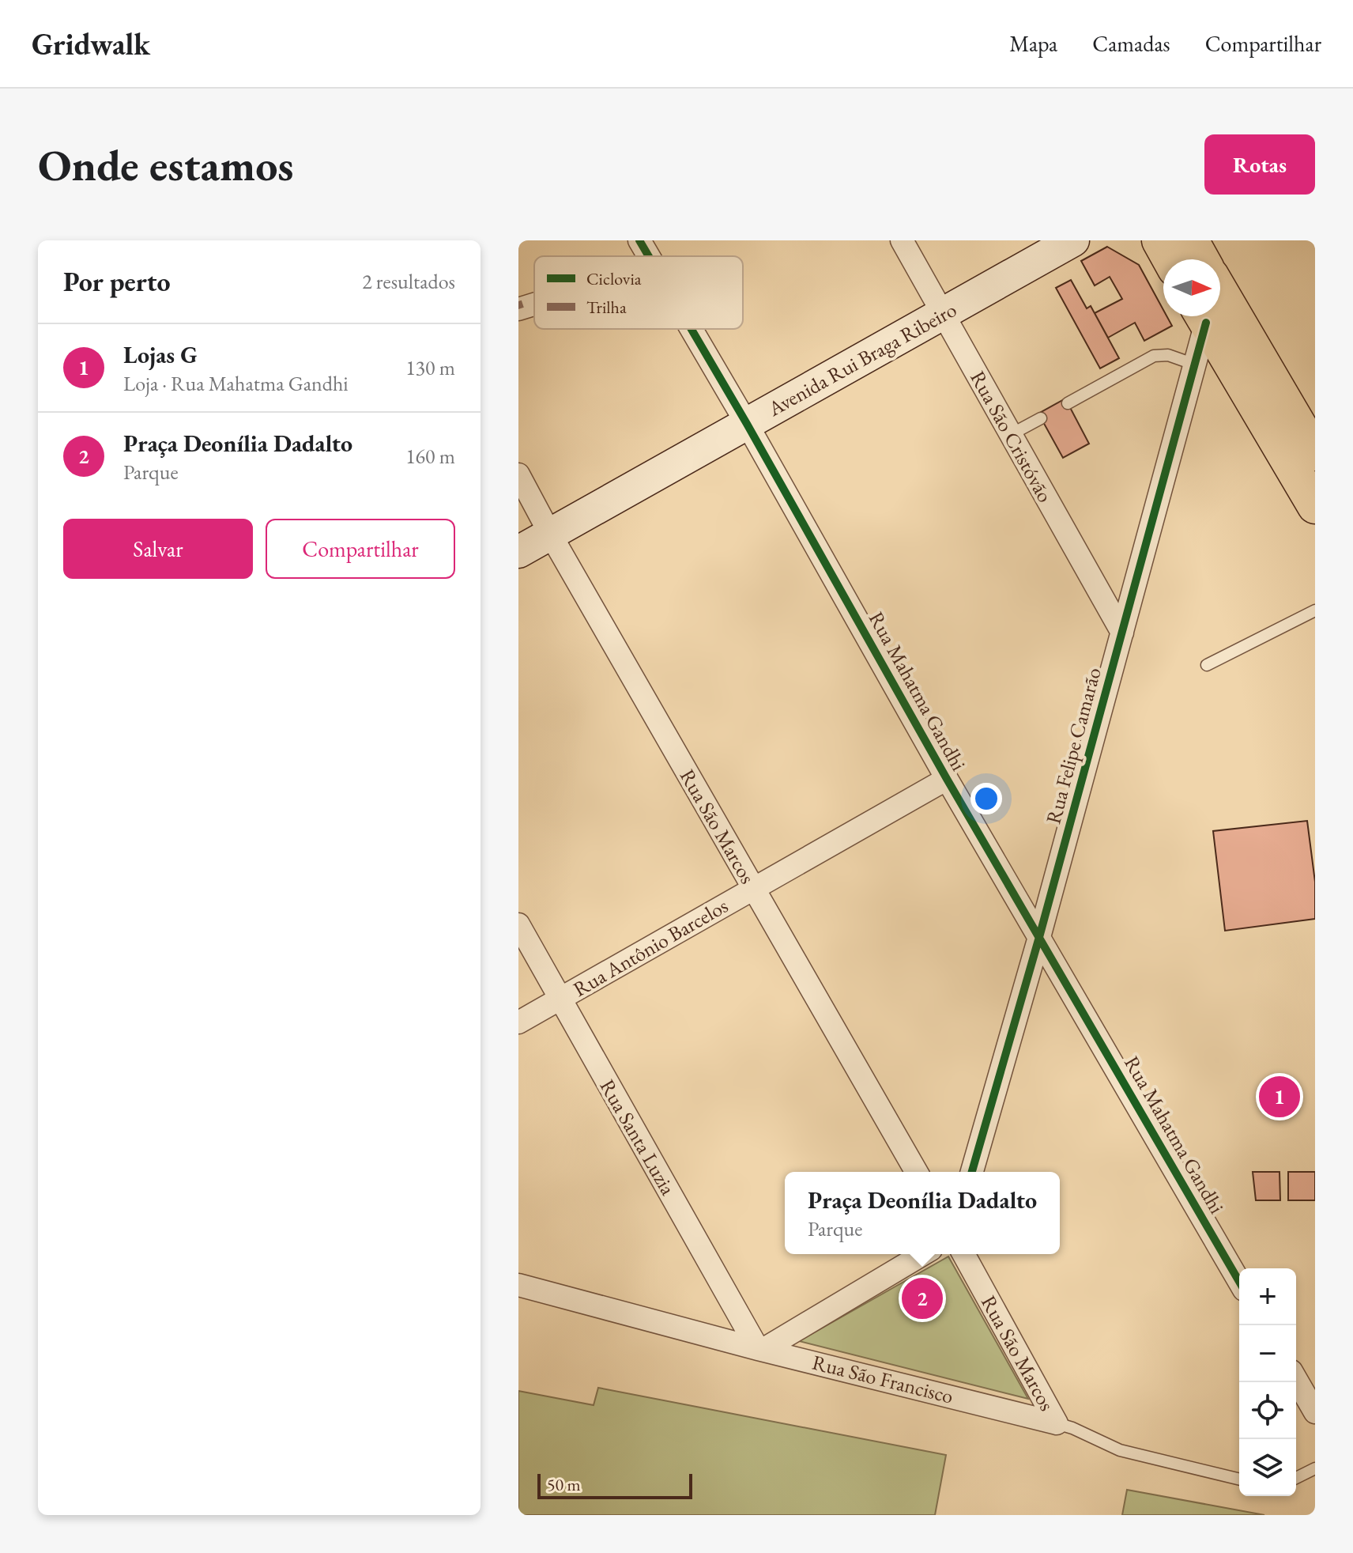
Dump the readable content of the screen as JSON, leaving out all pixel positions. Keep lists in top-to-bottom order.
{
  "streets": {
    "main road": ["Avenida Rui Braga Ribeiro"],
    "street": [
      "Rua São Cristóvão",
      "Rua Mahatma Gandhi",
      "Rua Felipe Camarão",
      "Rua São Marcos",
      "Rua Antônio Barcelos",
      "Rua Santa Luzia",
      "Rua São Francisco"
    ]
  },
  "crossings": [
    ["Avenida Rui Braga Ribeiro", "Rua São Cristóvão"],
    ["Avenida Rui Braga Ribeiro", "Rua Mahatma Gandhi"],
    ["Avenida Rui Braga Ribeiro", "Rua São Marcos"],
    ["Rua São Cristóvão", "Rua Felipe Camarão"],
    ["Rua Mahatma Gandhi", "Rua Felipe Camarão"],
    ["Rua Mahatma Gandhi", "Rua Antônio Barcelos"],
    ["Rua São Marcos", "Rua Antônio Barcelos"],
    ["Rua São Marcos", "Rua São Francisco"],
    ["Rua Antônio Barcelos", "Rua Santa Luzia"],
    ["Rua Santa Luzia", "Rua São Francisco"]
  ],
  "legend": ["Ciclovia", "Trilha"],
  "scale_bar": "50 m",
  "north": "right",
  "page": {
    "header": "Gridwalk",
    "nav": ["Mapa", "Camadas", "Compartilhar"],
    "buttons": [
      "Rotas",
      ["Salvar", "Compartilhar"]
    ],
    "title": "Onde estamos",
    "heading": ["Por perto", "2 resultados"],
    "list": [
      {
        "mark": "1",
        "name": "Lojas G",
        "note": "Loja · Rua Mahatma Gandhi",
        "value": "130 m"
      },
      {
        "mark": "2",
        "name": "Praça Deonília Dadalto",
        "note": "Parque",
        "value": "160 m"
      }
    ],
    "pins": ["1", "2"],
    "popup": ["Praça Deonília Dadalto", "Parque"],
    "map_buttons": ["+", "−"],
    "scale": "50 m"
  }
}
